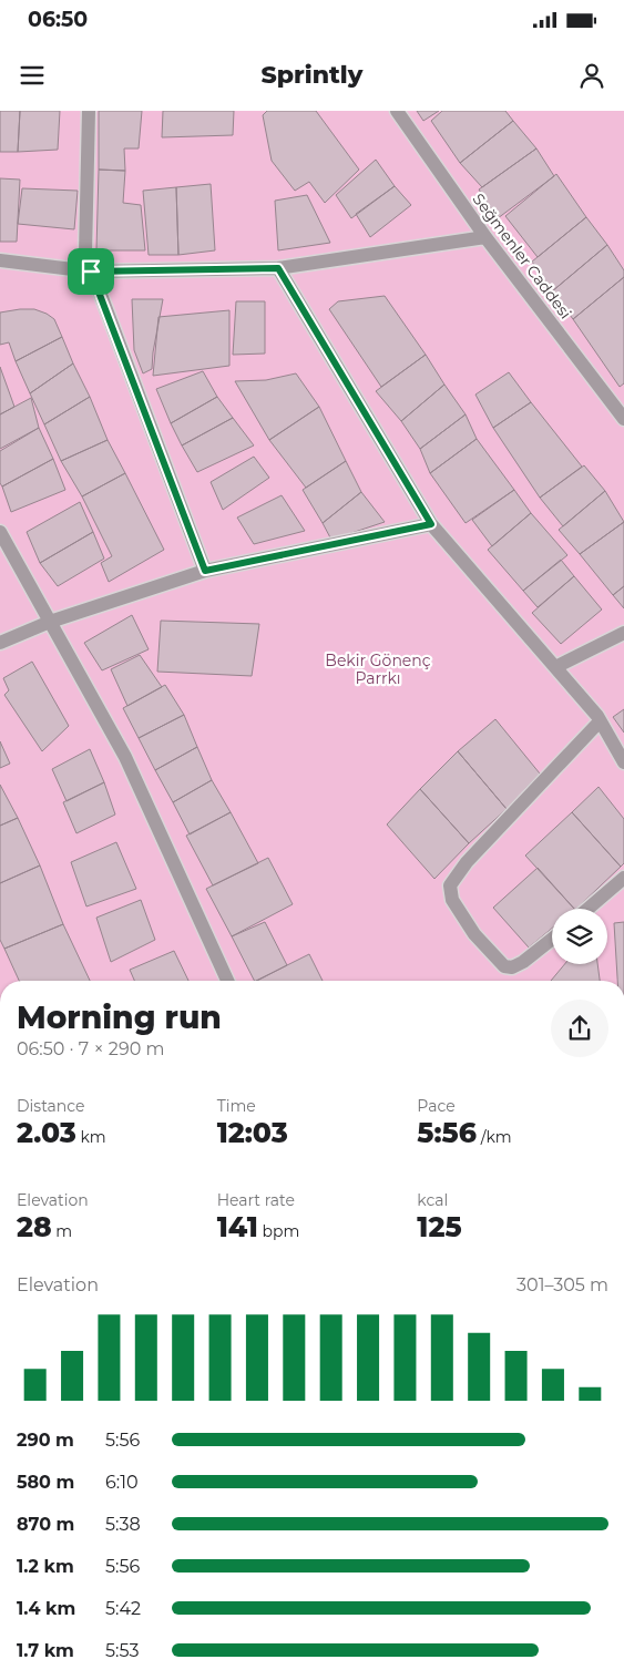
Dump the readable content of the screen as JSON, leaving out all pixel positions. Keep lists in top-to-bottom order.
{
  "streets": {
    "street": ["Seğmenler Caddesi"]
  },
  "parks": ["Bekir Gönenç Parrkı"],
  "page": {
    "status": "06:50",
    "header": "Sprintly",
    "heading": ["Morning run", "06:50 · 7 × 290 m"],
    "stats": [
      ["Distance", "2.03 km"],
      ["Time", "12:03"],
      ["Pace", "5:56 /km"],
      ["Elevation", "28 m"],
      ["Heart rate", "141 bpm"],
      ["kcal", "125"]
    ],
    "chart": ["Elevation", "301–305 m"],
    "list": [
      {
        "name": "290 m",
        "note": "5:56"
      },
      {
        "name": "580 m",
        "note": "6:10"
      },
      {
        "name": "870 m",
        "note": "5:38"
      },
      {
        "name": "1.2 km",
        "note": "5:56"
      },
      {
        "name": "1.4 km",
        "note": "5:42"
      },
      {
        "name": "1.7 km",
        "note": "5:53"
      }
    ]
  }
}
